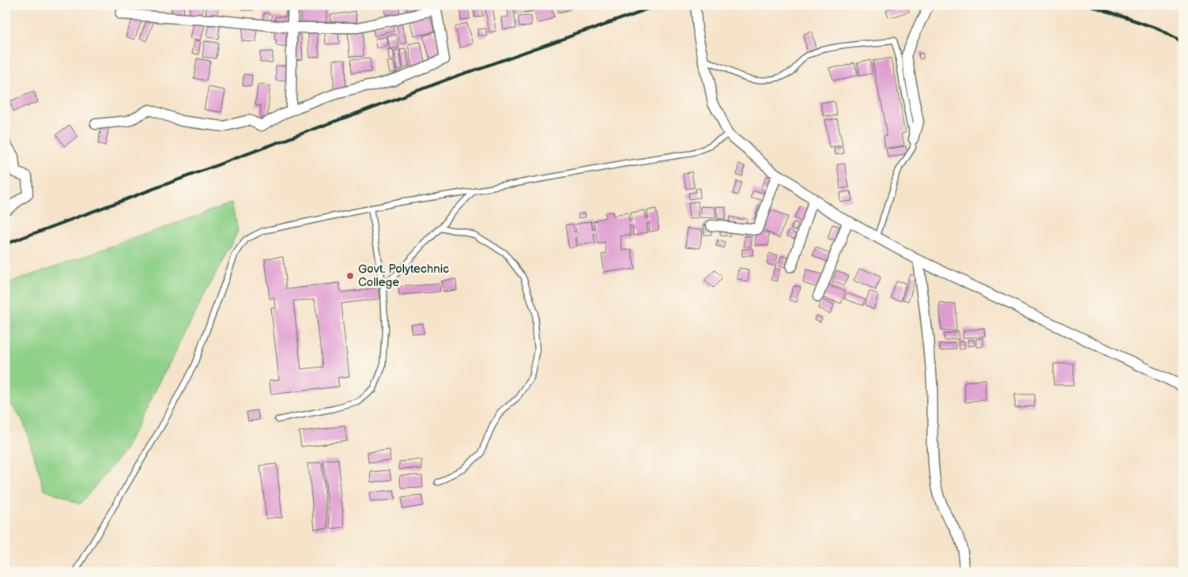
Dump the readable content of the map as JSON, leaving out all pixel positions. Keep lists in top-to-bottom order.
{
  "places": ["Govt. Polytechnic College"]
}
